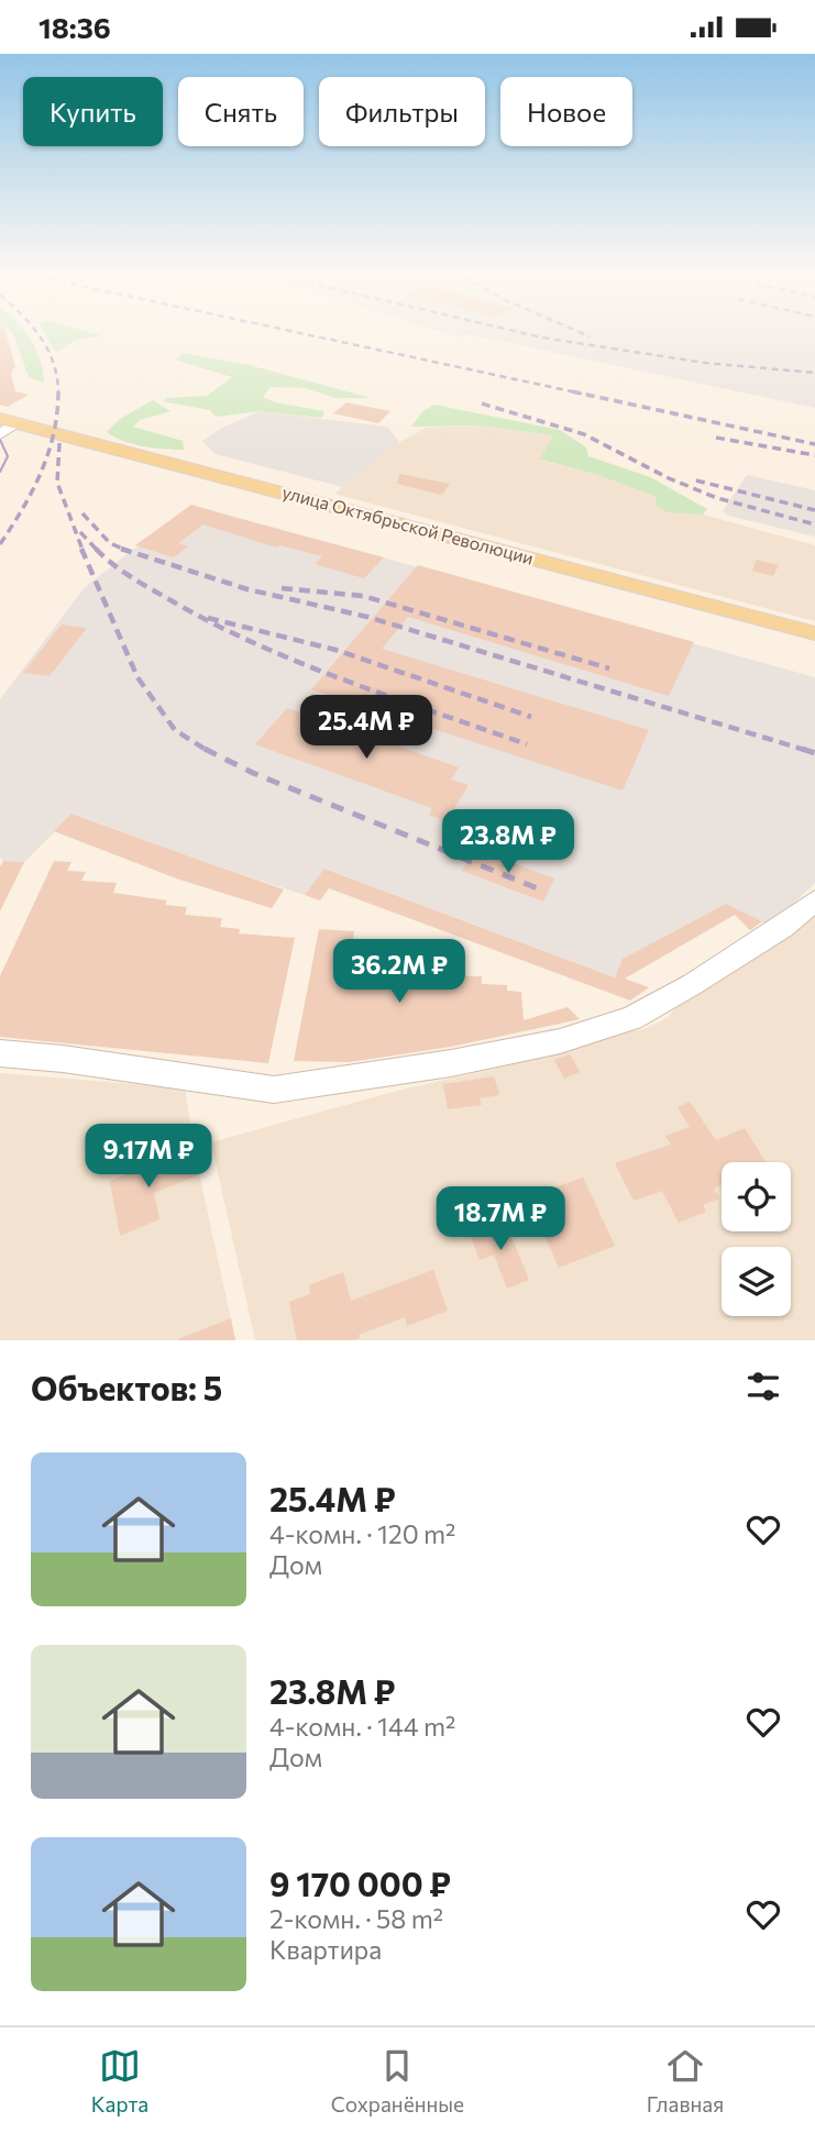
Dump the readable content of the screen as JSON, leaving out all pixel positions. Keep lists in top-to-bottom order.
{
  "streets": {
    "main road": ["улица Октябрьской Революции"]
  },
  "page": {
    "status": "18:36",
    "chip": [
      "Купить",
      "Снять",
      "Фильтры",
      "Новое"
    ],
    "price": [
      "25.4M ₽",
      "23.8M ₽",
      "36.2M ₽",
      "9.17M ₽",
      "18.7M ₽"
    ],
    "heading": "Объектов: 5",
    "list": [
      {
        "name": "25.4M ₽",
        "note": "4-комн. · 120 m² · Дом"
      },
      {
        "name": "23.8M ₽",
        "note": "4-комн. · 144 m² · Дом"
      },
      {
        "name": "9 170 000 ₽",
        "note": "2-комн. · 58 m² · Квартира"
      }
    ],
    "tabs": ["Карта", "Сохранённые", "Главная"]
  }
}
